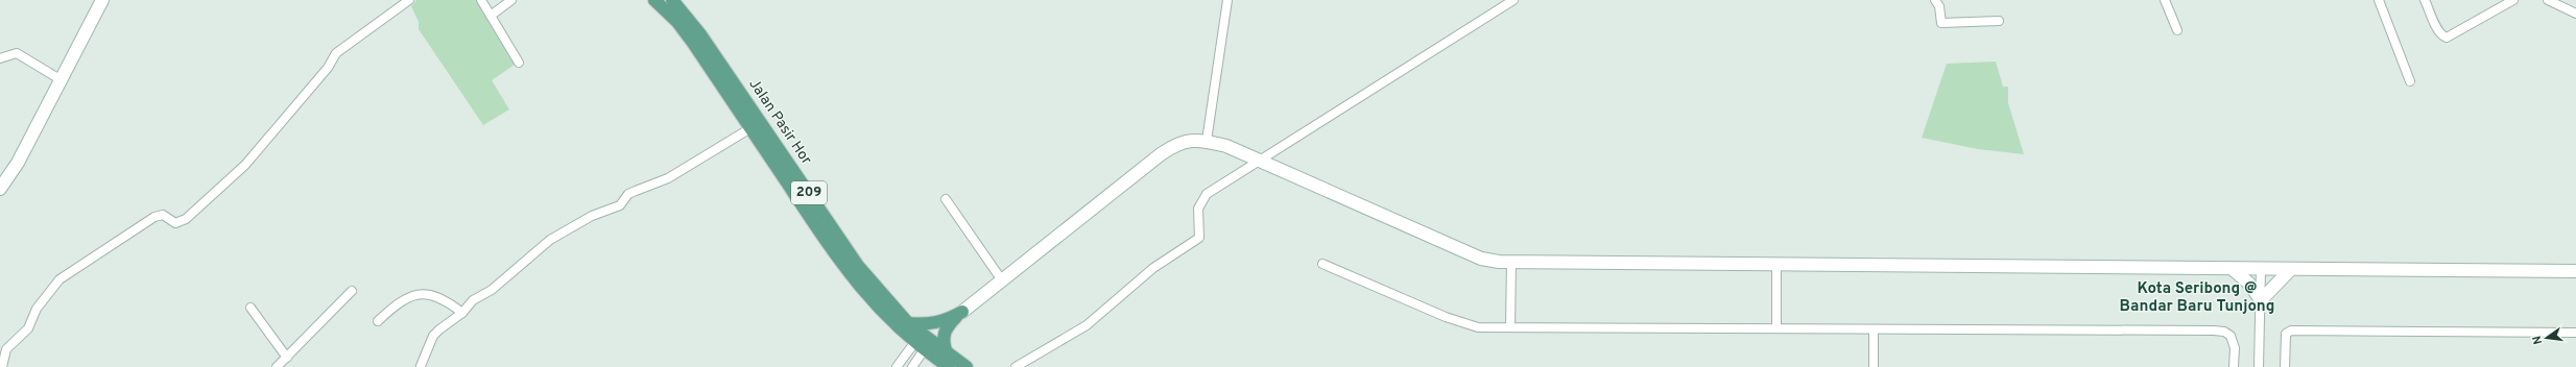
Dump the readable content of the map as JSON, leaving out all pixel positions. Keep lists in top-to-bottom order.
{
  "streets": {
    "main road": ["Jalan Pasir Hor", "209"]
  },
  "districts": ["Kota Seribong @ Bandar Baru Tunjong"],
  "north": "left"
}
